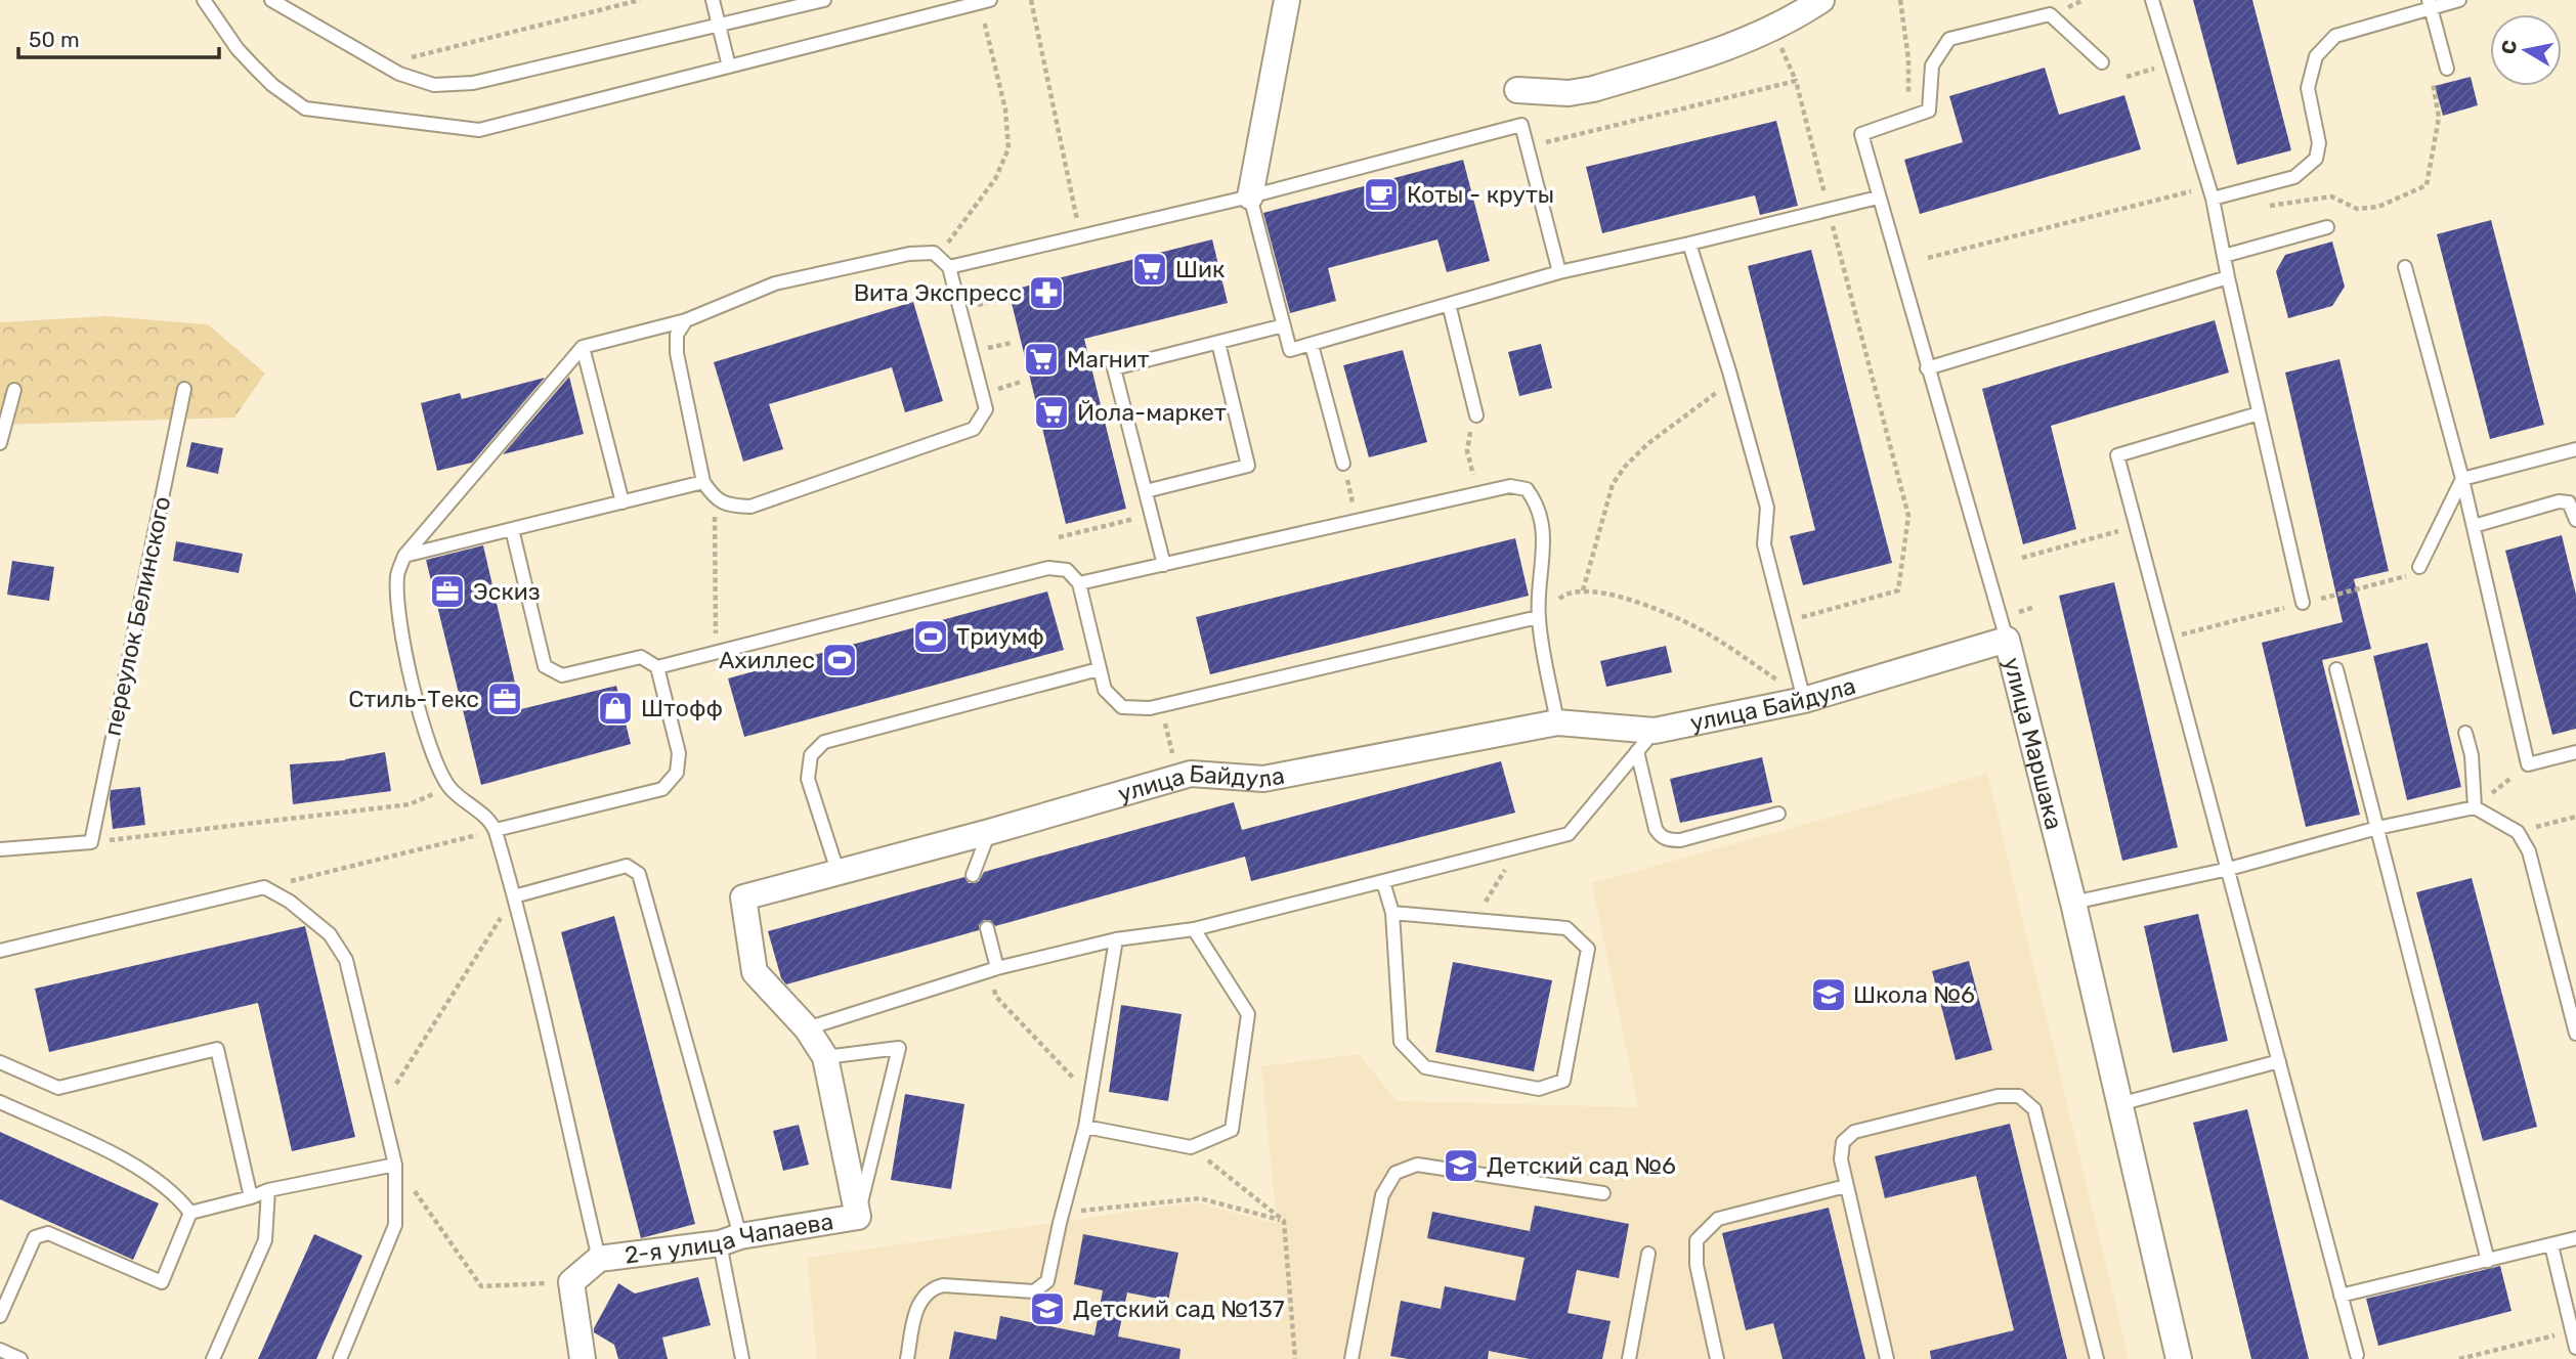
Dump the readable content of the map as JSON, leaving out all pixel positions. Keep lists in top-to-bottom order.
{
  "streets": {
    "street": ["улица Байдула", "улица Маршака", "2-я улица Чапаева"],
    "lane": ["переулок Белинского"]
  },
  "crossings": [
    ["улица Байдула", "улица Маршака"],
    ["улица Байдула", "2-я улица Чапаева"]
  ],
  "places": {
    "cafe": ["Коты - круты"],
    "supermarket": ["Шик", "Магнит", "Йола-маркет"],
    "pharmacy": ["Вита Экспресс"],
    "office": ["Эскиз", "Стиль-Текс"],
    "sports": ["Триумф", "Ахиллес"],
    "shop": ["Штофф"],
    "school or university": ["Школа №6", "Детский сад №6", "Детский сад №137"]
  },
  "scale_bar": "50 m",
  "north": "left"
}
